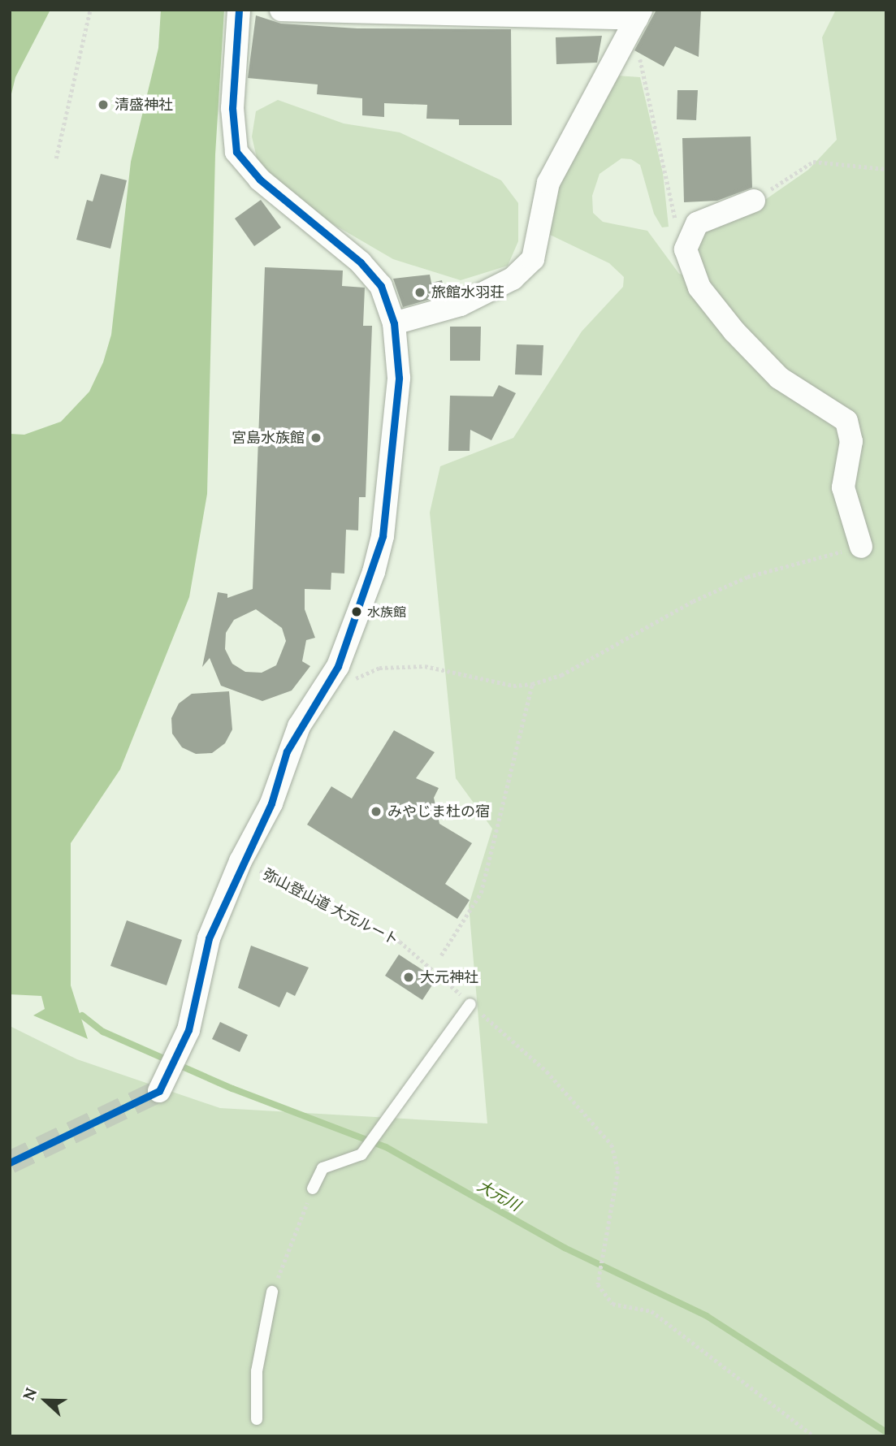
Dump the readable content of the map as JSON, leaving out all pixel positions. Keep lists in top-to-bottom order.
{
  "streets": {
    "path": ["弥山登山道 大元ルート"]
  },
  "water": ["大元川"],
  "places": [
    "清盛神社",
    "旅館水羽荘",
    "宮島水族館",
    "水族館",
    "みやじま杜の宿",
    "大元神社"
  ],
  "north": "left"
}
